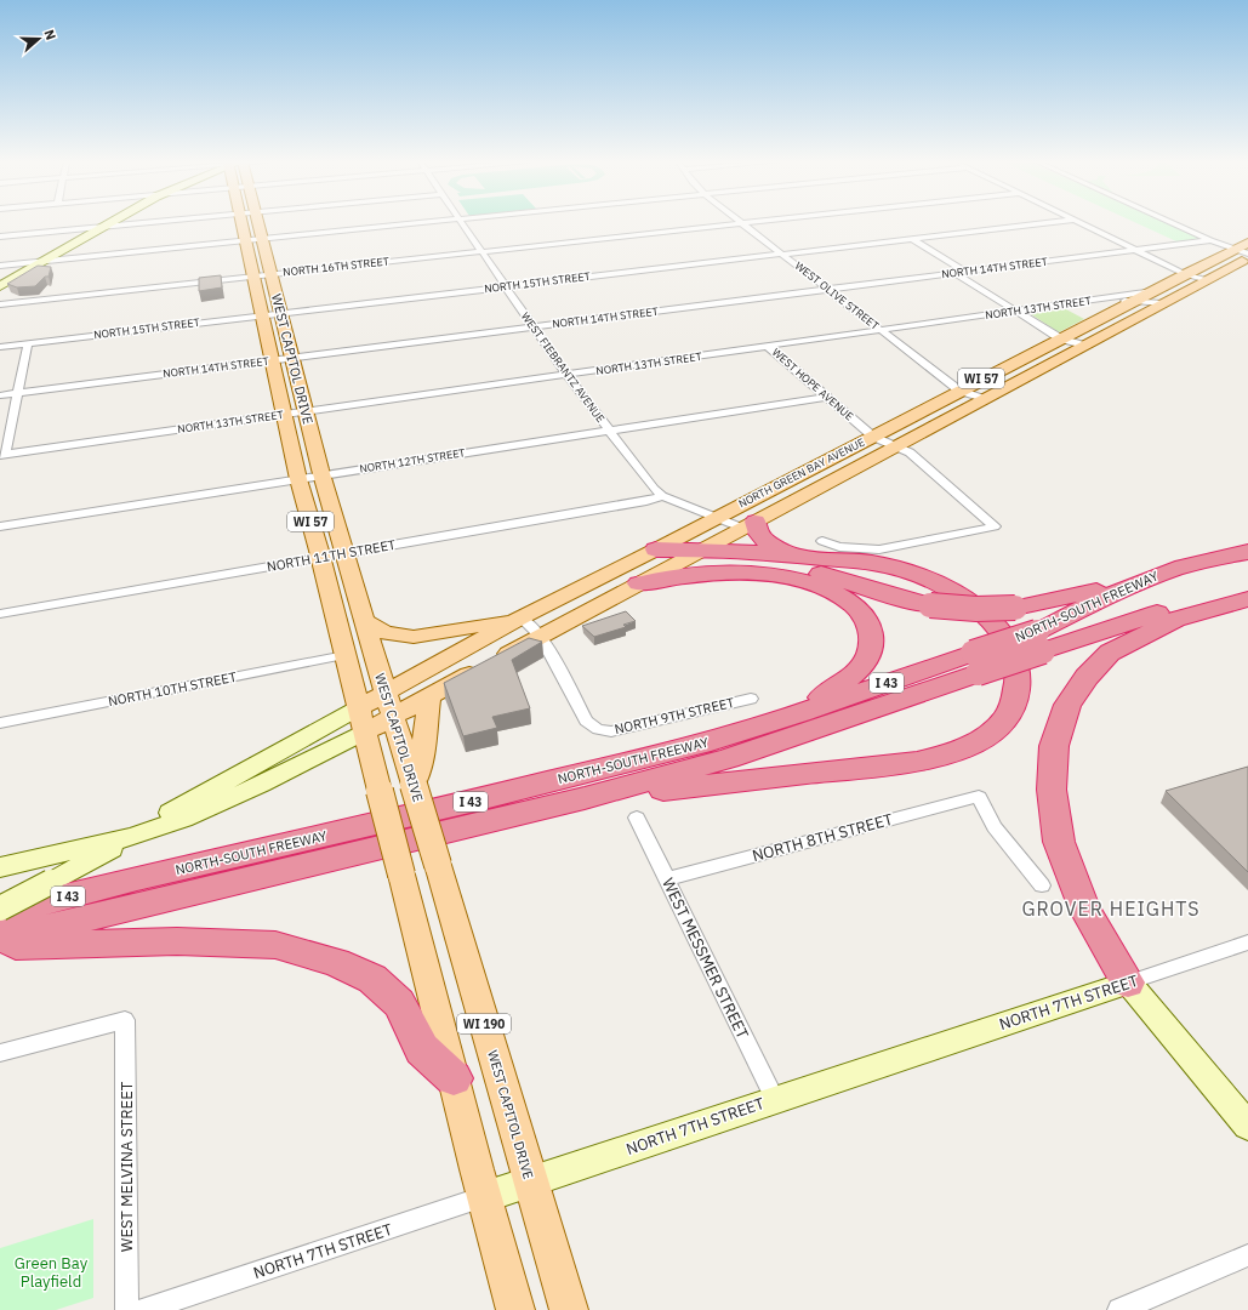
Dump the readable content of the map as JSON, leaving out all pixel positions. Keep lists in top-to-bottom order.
{
  "streets": {
    "highway": ["NORTH-SOUTH FREEWAY", "I 43"],
    "main road": [
      "WEST CAPITOL DRIVE",
      "WI 57",
      "NORTH GREEN BAY AVENUE",
      "WI 190"
    ],
    "street": [
      "NORTH 16TH STREET",
      "NORTH 14TH STREET",
      "NORTH 15TH STREET",
      "WEST OLIVE STREET",
      "NORTH 13TH STREET",
      "WEST FIEBRANTZ AVENUE",
      "WEST HOPE AVENUE",
      "NORTH 12TH STREET",
      "NORTH 11TH STREET",
      "NORTH 10TH STREET",
      "NORTH 9TH STREET",
      "NORTH 8TH STREET",
      "WEST MESSMER STREET",
      "NORTH 7TH STREET",
      "WEST MELVINA STREET"
    ]
  },
  "crossings": [
    ["NORTH 16TH STREET", "WEST OLIVE STREET"],
    ["NORTH 16TH STREET", "WEST CAPITOL DRIVE"],
    ["NORTH 16TH STREET", "WEST FIEBRANTZ AVENUE"],
    ["NORTH 14TH STREET", "WEST OLIVE STREET"],
    ["NORTH 14TH STREET", "WEST CAPITOL DRIVE"],
    ["NORTH 14TH STREET", "WEST FIEBRANTZ AVENUE"],
    ["NORTH 15TH STREET", "WEST OLIVE STREET"],
    ["NORTH 15TH STREET", "WEST CAPITOL DRIVE"],
    ["NORTH 15TH STREET", "WEST FIEBRANTZ AVENUE"],
    ["WEST OLIVE STREET", "NORTH 13TH STREET"],
    ["WEST OLIVE STREET", "NORTH GREEN BAY AVENUE"],
    ["NORTH 13TH STREET", "WEST CAPITOL DRIVE"],
    ["NORTH 13TH STREET", "WEST FIEBRANTZ AVENUE"],
    ["NORTH 13TH STREET", "WEST HOPE AVENUE"],
    ["NORTH 13TH STREET", "NORTH GREEN BAY AVENUE"],
    ["WEST CAPITOL DRIVE", "WI 57"],
    ["WEST CAPITOL DRIVE", "NORTH 12TH STREET"],
    ["WEST CAPITOL DRIVE", "NORTH GREEN BAY AVENUE"],
    ["WEST CAPITOL DRIVE", "NORTH 11TH STREET"],
    ["WEST CAPITOL DRIVE", "NORTH 10TH STREET"],
    ["WEST CAPITOL DRIVE", "NORTH 7TH STREET"],
    ["WEST FIEBRANTZ AVENUE", "NORTH 12TH STREET"],
    ["WEST FIEBRANTZ AVENUE", "NORTH GREEN BAY AVENUE"],
    ["WEST FIEBRANTZ AVENUE", "NORTH 11TH STREET"],
    ["WI 57", "NORTH GREEN BAY AVENUE"],
    ["WEST HOPE AVENUE", "NORTH 12TH STREET"],
    ["WEST HOPE AVENUE", "NORTH GREEN BAY AVENUE"],
    ["NORTH GREEN BAY AVENUE", "NORTH 9TH STREET"],
    ["NORTH 8TH STREET", "WEST MESSMER STREET"],
    ["WEST MESSMER STREET", "NORTH 7TH STREET"]
  ],
  "districts": ["GROVER HEIGHTS"],
  "parks": ["Green Bay Playfield"],
  "north": "right"
}
